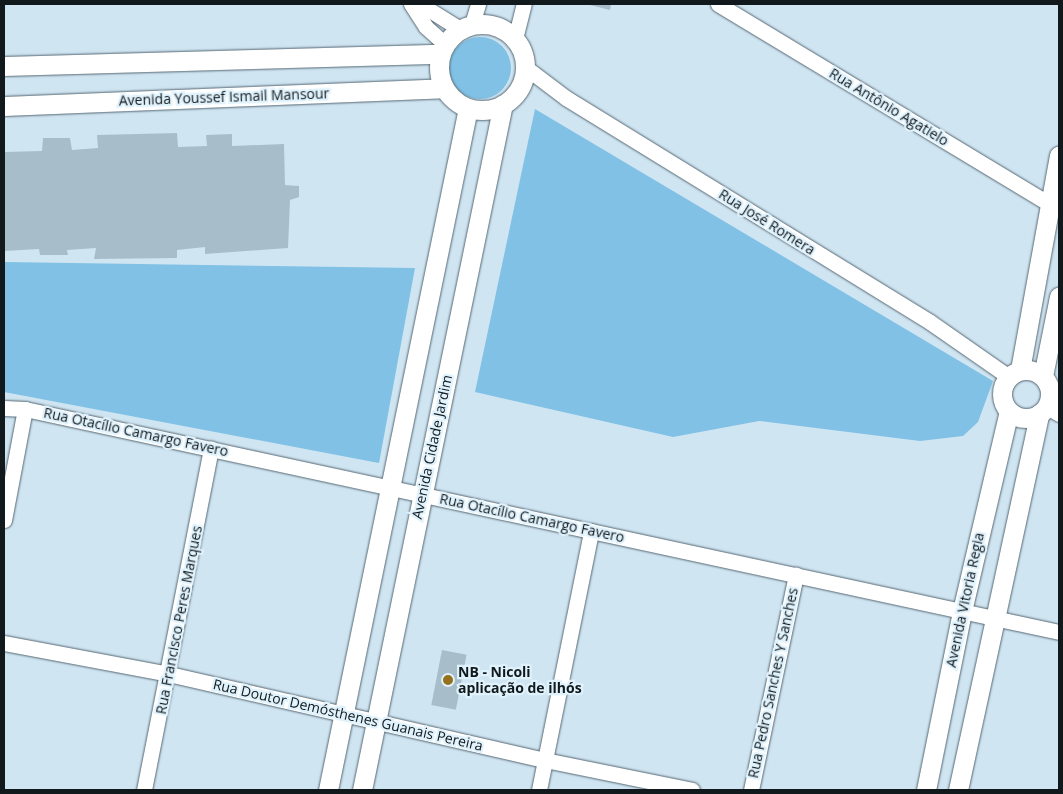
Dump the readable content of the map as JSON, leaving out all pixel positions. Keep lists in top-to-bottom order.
{
  "streets": {
    "street": [
      "Avenida Youssef Ismail Mansour",
      "Rua Antônio Agatielo",
      "Rua José Romera",
      "Rua Otacílio Camargo Favero",
      "Avenida Cidade Jardim",
      "Avenida Vitoria Regia",
      "Rua Francisco Peres Marques",
      "Rua Pedro Sanches Y Sanches",
      "Rua Doutor Demósthenes Guanais Pereira"
    ]
  },
  "crossings": [
    ["Avenida Youssef Ismail Mansour", "Rua José Romera"],
    ["Avenida Youssef Ismail Mansour", "Avenida Cidade Jardim"],
    ["Rua José Romera", "Avenida Cidade Jardim"],
    ["Rua José Romera", "Avenida Vitoria Regia"],
    ["Rua Otacílio Camargo Favero", "Avenida Cidade Jardim"],
    ["Rua Otacílio Camargo Favero", "Avenida Vitoria Regia"],
    ["Rua Otacílio Camargo Favero", "Rua Francisco Peres Marques"],
    ["Rua Otacílio Camargo Favero", "Rua Pedro Sanches Y Sanches"],
    ["Avenida Cidade Jardim", "Rua Doutor Demósthenes Guanais Pereira"],
    ["Rua Francisco Peres Marques", "Rua Doutor Demósthenes Guanais Pereira"]
  ],
  "places": ["NB - Nicoli aplicação de ilhós"]
}
